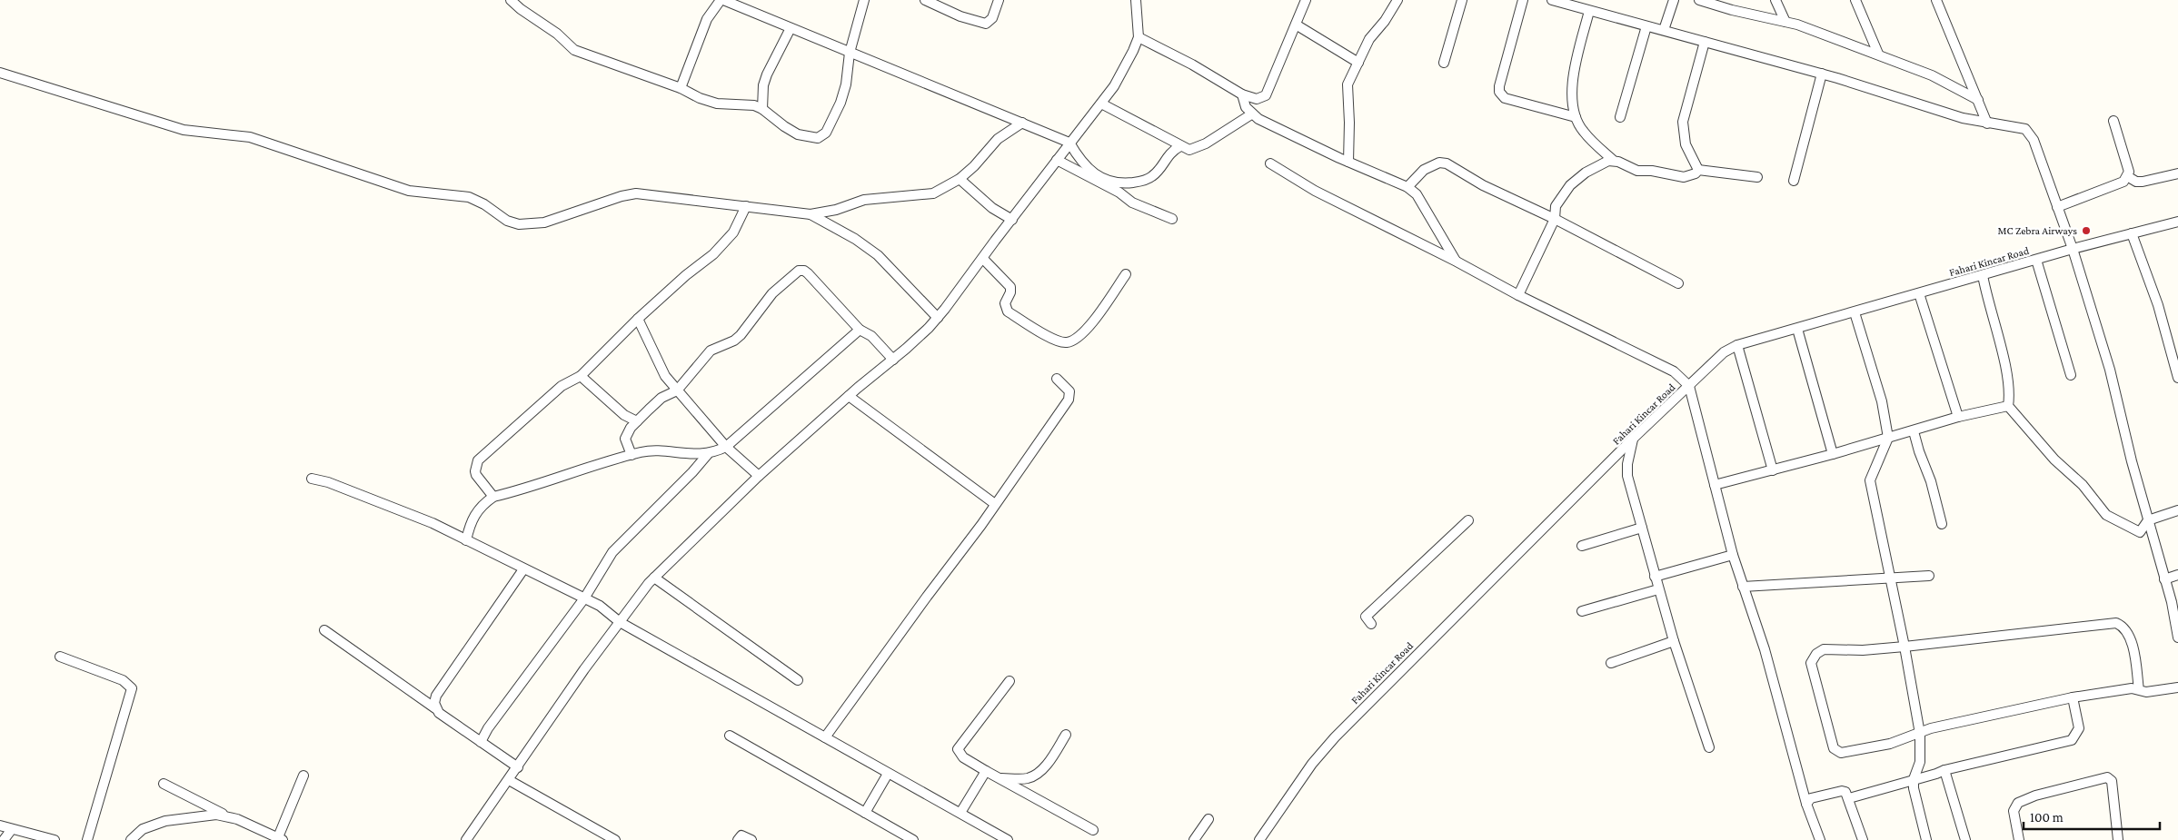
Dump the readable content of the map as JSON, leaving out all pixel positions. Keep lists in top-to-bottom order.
{
  "streets": {
    "street": ["Fahari Kincar Road"]
  },
  "places": ["MC Zebra Airways"],
  "scale_bar": "100 m"
}
